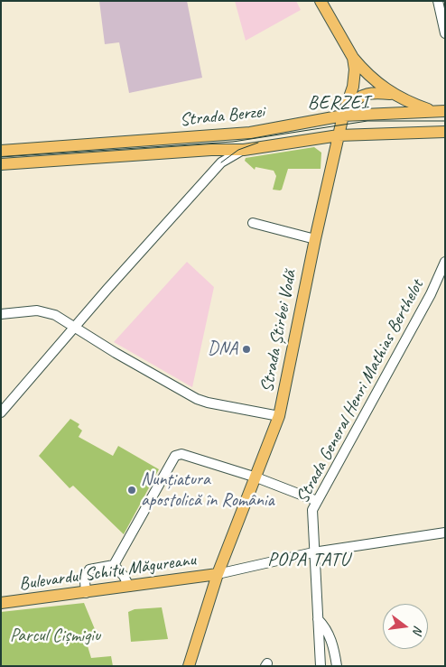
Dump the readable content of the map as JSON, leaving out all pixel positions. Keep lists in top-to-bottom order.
{
  "streets": {
    "main road": ["Strada Berzei", "Strada Știrbei Vodă", "Bulevardul Schitu Măgureanu"],
    "street": ["Strada General Henri Mathias Berthelot"]
  },
  "crossings": [
    ["Strada Berzei", "Strada Știrbei Vodă"],
    ["Strada Știrbei Vodă", "Bulevardul Schitu Măgureanu"]
  ],
  "districts": ["BERZEI", "POPA TATU"],
  "parks": ["Parcul Cișmigiu"],
  "places": ["DNA", "Nunțiatura apostolică în România"],
  "north": "right"
}
